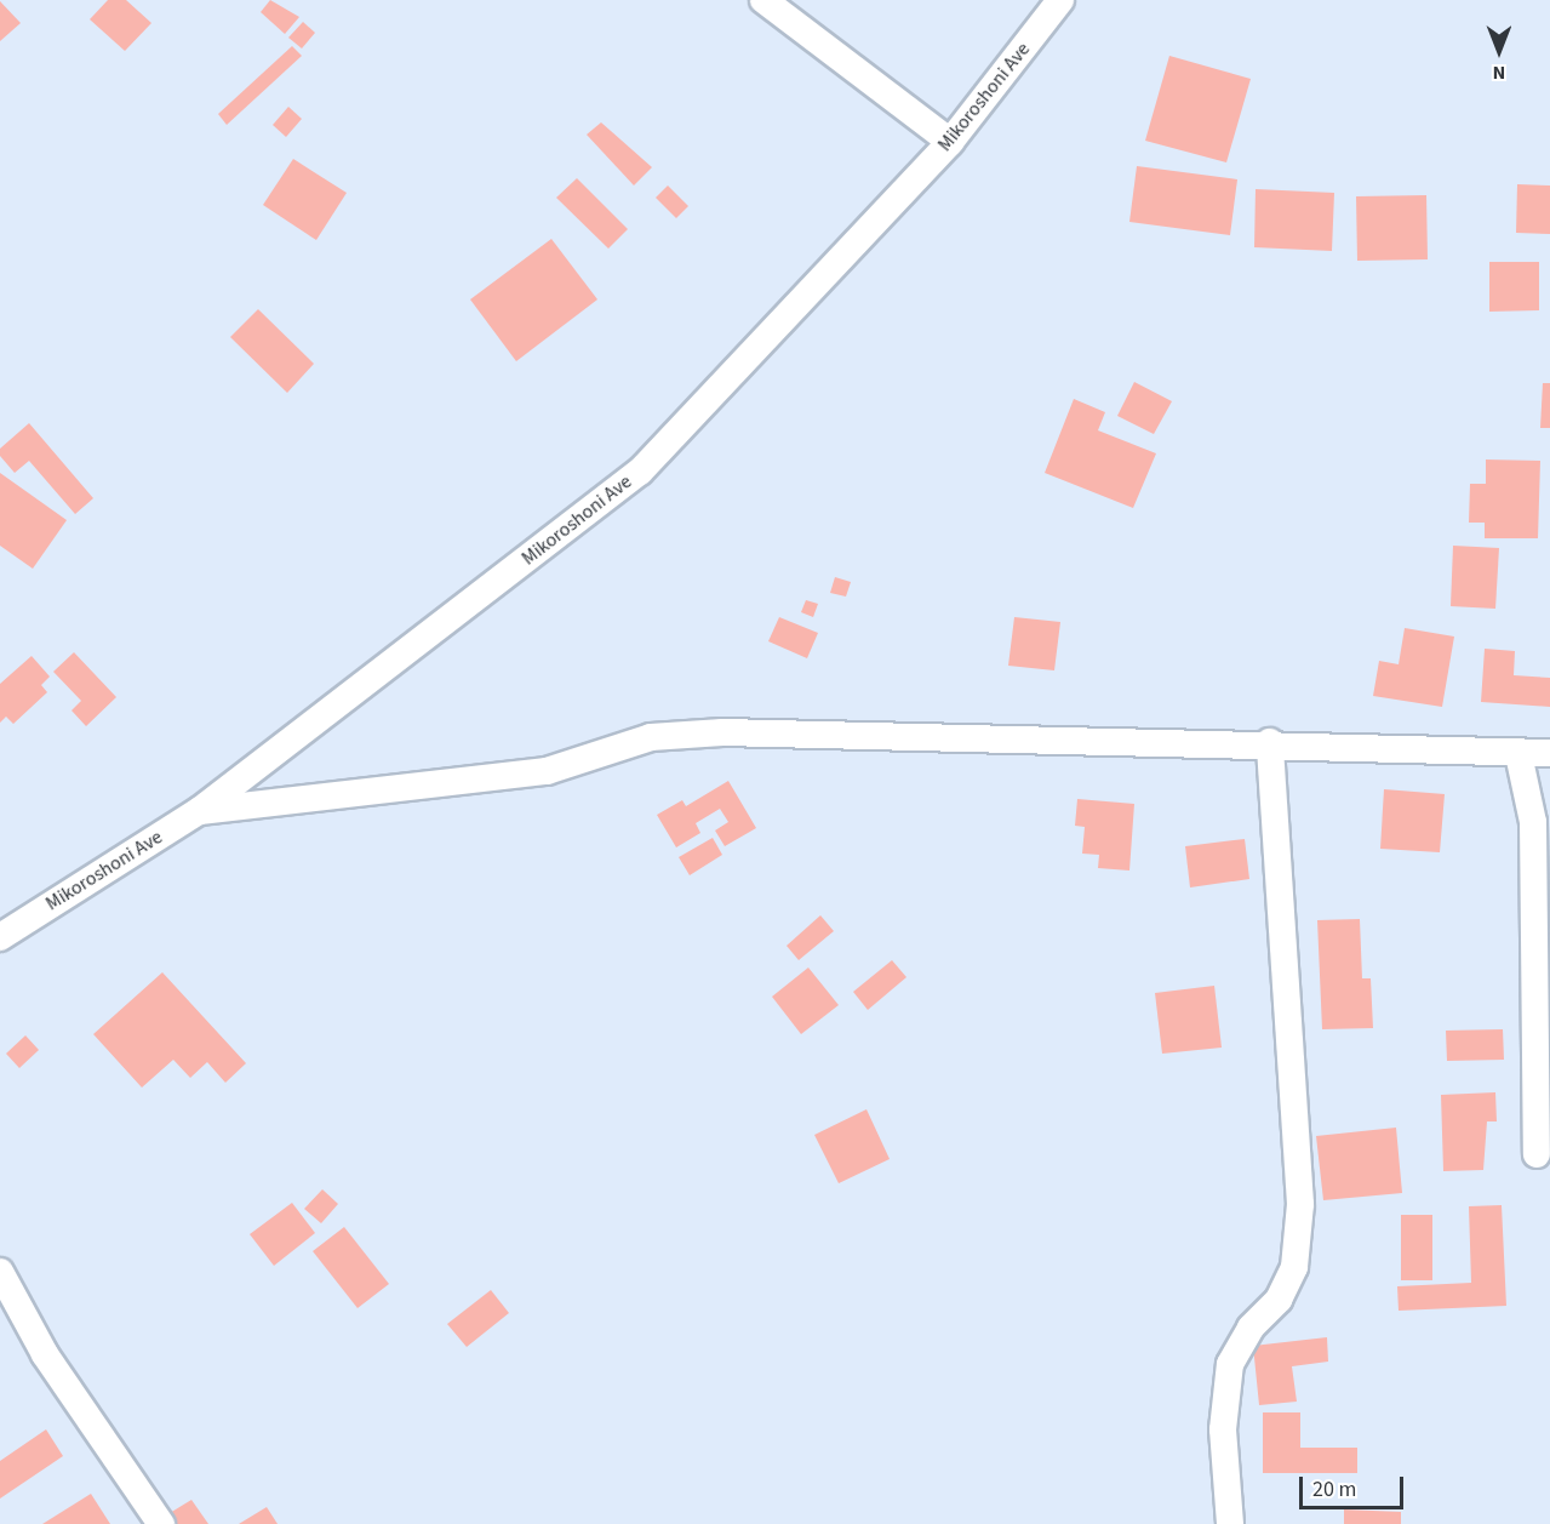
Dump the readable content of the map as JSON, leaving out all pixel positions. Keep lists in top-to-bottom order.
{
  "streets": {
    "street": ["Mikoroshoni Ave"]
  },
  "scale_bar": "20 m",
  "north": "bottom"
}
